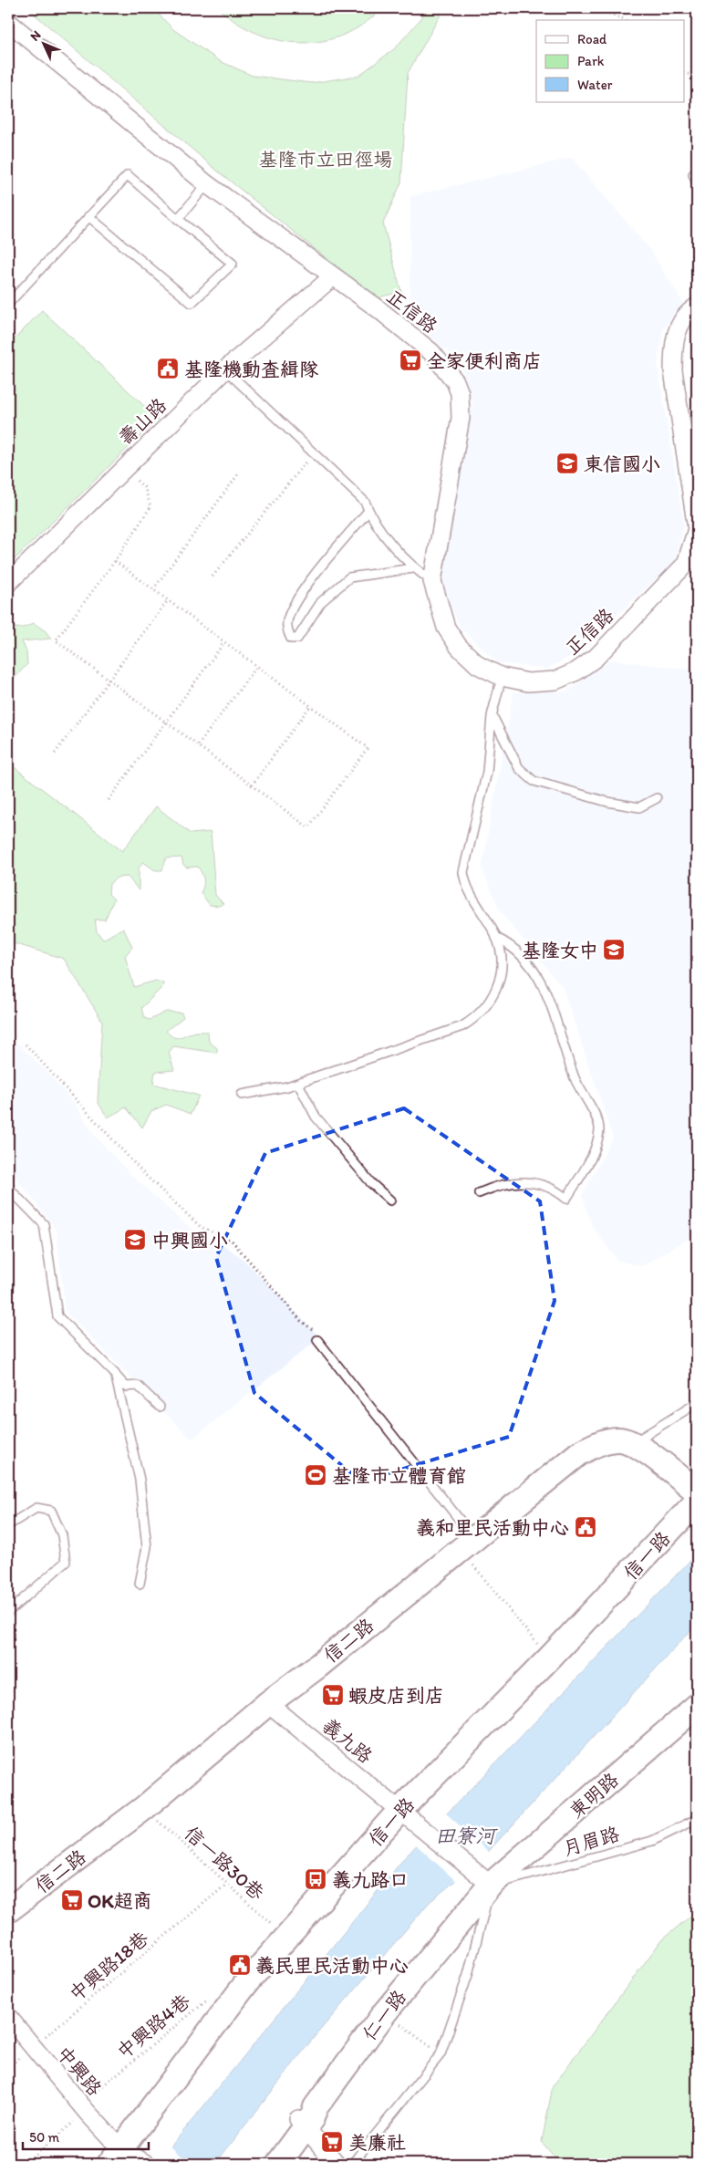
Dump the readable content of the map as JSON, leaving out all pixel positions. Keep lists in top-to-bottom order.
{
  "streets": {
    "street": [
      "正信路",
      "壽山路",
      "信一路",
      "信二路",
      "義九路",
      "東明路",
      "仁一路",
      "中興路"
    ],
    "lane": ["月眉路"],
    "path": ["信一路30巷", "中興路18巷", "中興路4巷"]
  },
  "crossings": [
    ["正信路", "壽山路"],
    ["信一路", "義九路"],
    ["信一路", "信一路30巷"],
    ["信一路", "中興路"],
    ["信二路", "義九路"],
    ["信二路", "信一路30巷"],
    ["義九路", "東明路"],
    ["義九路", "月眉路"],
    ["義九路", "仁一路"],
    ["東明路", "月眉路"],
    ["東明路", "仁一路"],
    ["月眉路", "仁一路"],
    ["信一路30巷", "中興路18巷"],
    ["中興路18巷", "中興路"],
    ["中興路4巷", "中興路"]
  ],
  "water": ["田寮河"],
  "parks": ["基隆市立田徑場"],
  "places": {
    "supermarket": [
      "全家便利商店",
      "蝦皮店到店",
      "OK超商",
      "美廉社"
    ],
    "public building": ["基隆機動查緝隊", "義和里民活動中心", "義民里民活動中心"],
    "school or university": ["東信國小", "基隆女中", "中興國小"],
    "sports": ["基隆市立體育館"],
    "bus stop": ["義九路口"]
  },
  "legend": ["Road", "Park", "Water"],
  "scale_bar": "50 m",
  "north": "top left"
}
